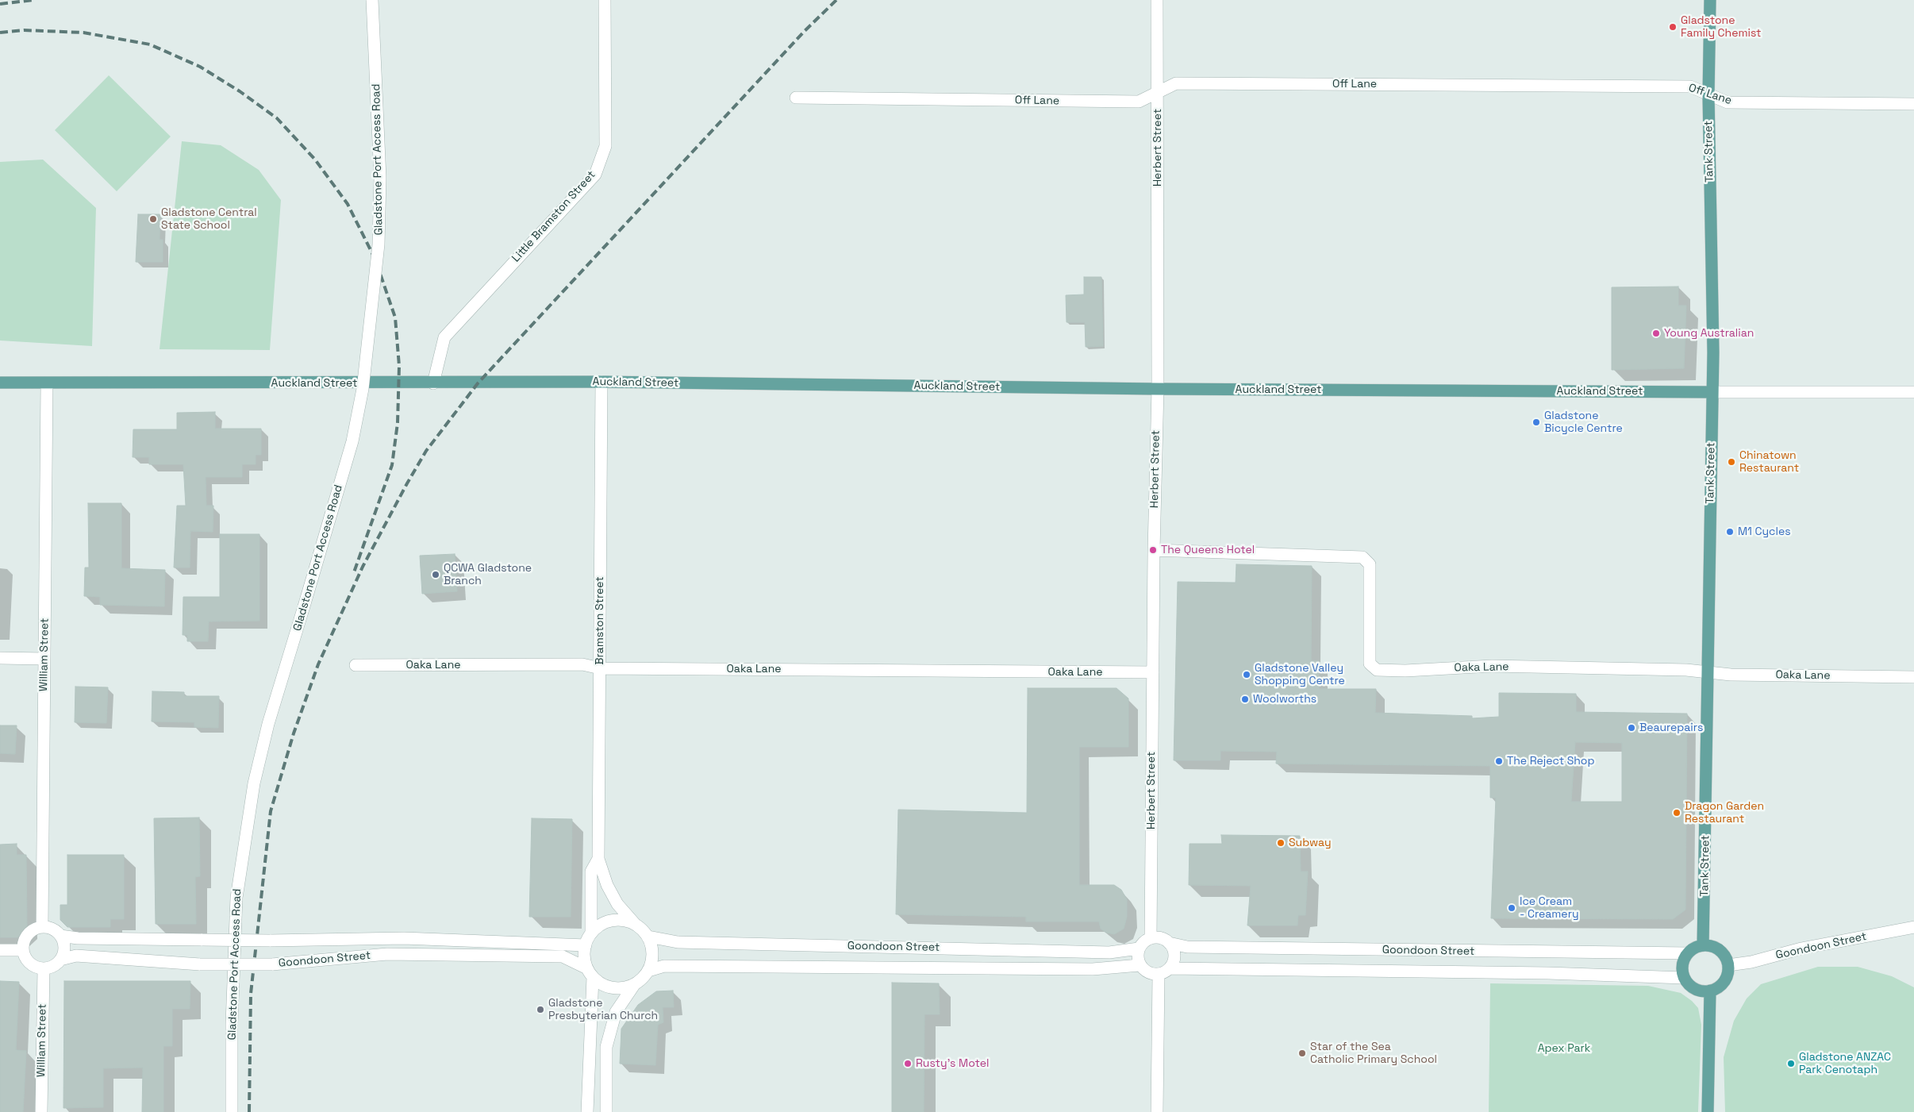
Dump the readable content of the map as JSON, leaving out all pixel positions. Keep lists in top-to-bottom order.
{
  "streets": {
    "main road": ["Tank Street", "Auckland Street"],
    "street": [
      "Off Lane",
      "Herbert Street",
      "Gladstone Port Access Road",
      "Little Bramston Street",
      "Bramston Street",
      "William Street",
      "Oaka Lane",
      "Goondoon Street"
    ]
  },
  "crossings": [
    ["Off Lane", "Herbert Street"],
    ["Off Lane", "Tank Street"],
    ["Herbert Street", "Auckland Street"],
    ["Herbert Street", "Oaka Lane"],
    ["Herbert Street", "Goondoon Street"],
    ["Tank Street", "Auckland Street"],
    ["Tank Street", "Oaka Lane"],
    ["Tank Street", "Goondoon Street"],
    ["Little Bramston Street", "Auckland Street"],
    ["Auckland Street", "Bramston Street"],
    ["Auckland Street", "William Street"],
    ["Bramston Street", "Oaka Lane"],
    ["Bramston Street", "Goondoon Street"],
    ["William Street", "Goondoon Street"]
  ],
  "parks": ["Apex Park"],
  "places": [
    "Gladstone Family Chemist",
    "Gladstone Central State School",
    "Young Australian",
    "Gladstone Bicycle Centre",
    "Chinatown Restaurant",
    "M1 Cycles",
    "The Queens Hotel",
    "QCWA Gladstone Branch",
    "Gladstone Valley Shopping Centre",
    "Woolworths",
    "Beaurepairs",
    "The Reject Shop",
    "Dragon Garden Restaurant",
    "Subway",
    "Ice Cream - Creamery",
    "Gladstone Presbyterian Church",
    "Star of the Sea Catholic Primary School",
    "Rusty’s Motel",
    "Gladstone ANZAC Park Cenotaph"
  ]
}
